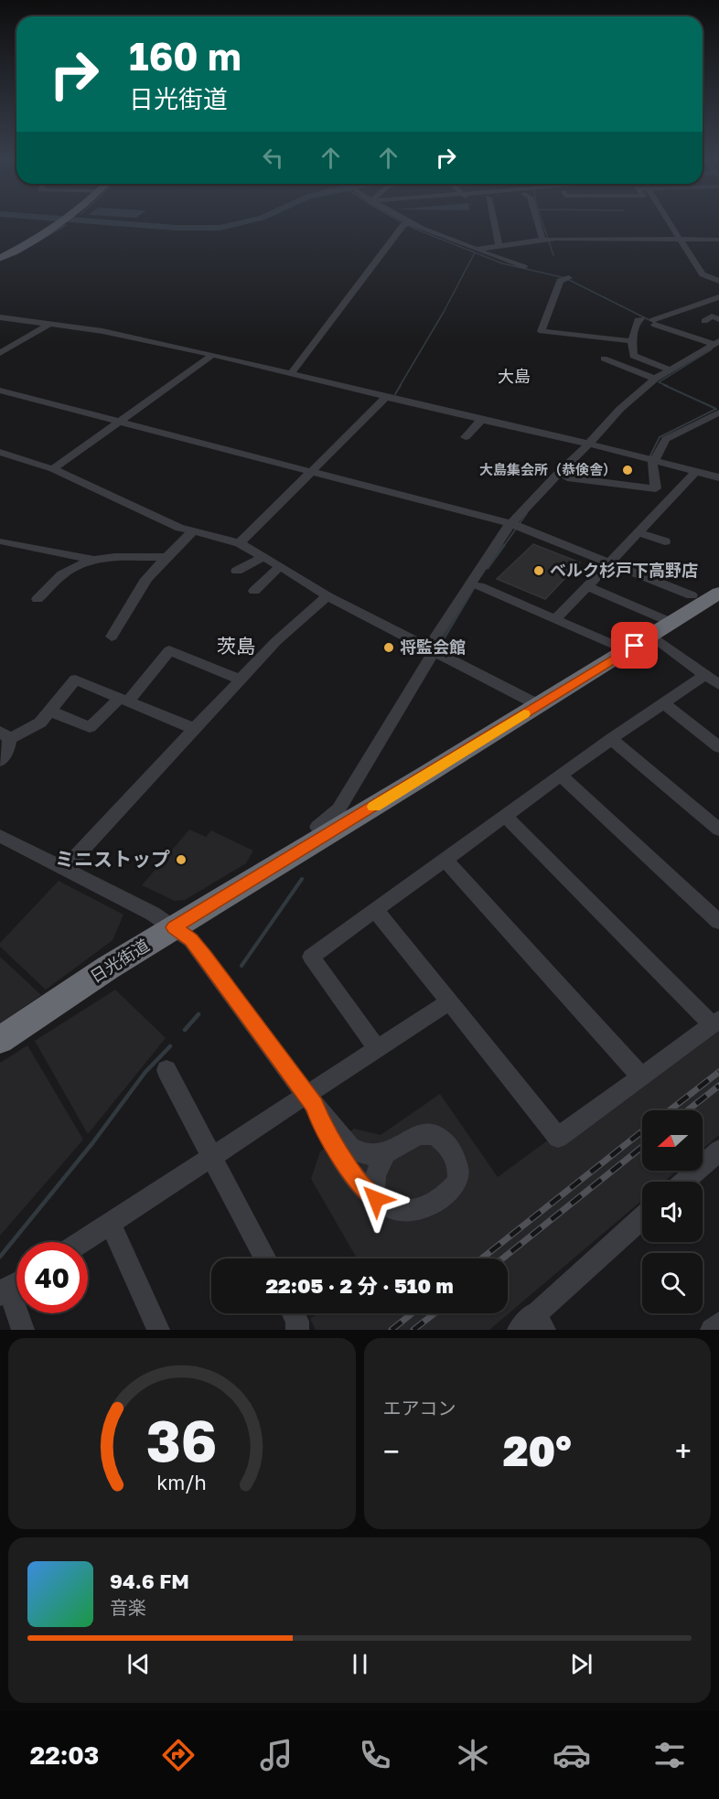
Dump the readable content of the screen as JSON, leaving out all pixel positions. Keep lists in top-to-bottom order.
{
  "streets": {
    "highway": ["日光街道"]
  },
  "districts": ["大島", "茨島"],
  "places": [
    "大島集会所（恭倹舎）",
    "ベルク杉戸下高野店",
    "将監会館",
    "ミニストップ"
  ],
  "north": "left",
  "page": {
    "turn": ["160 m", "日光街道"],
    "limit": "40",
    "trip": "22:05 · 2 分 · 510 m",
    "tile": "エアコン",
    "heat": ["−", "20°", "+"],
    "song": ["94.6 FM", "音楽"],
    "tabs": "22:03",
    "gauge": ["36", "km/h"]
  }
}
